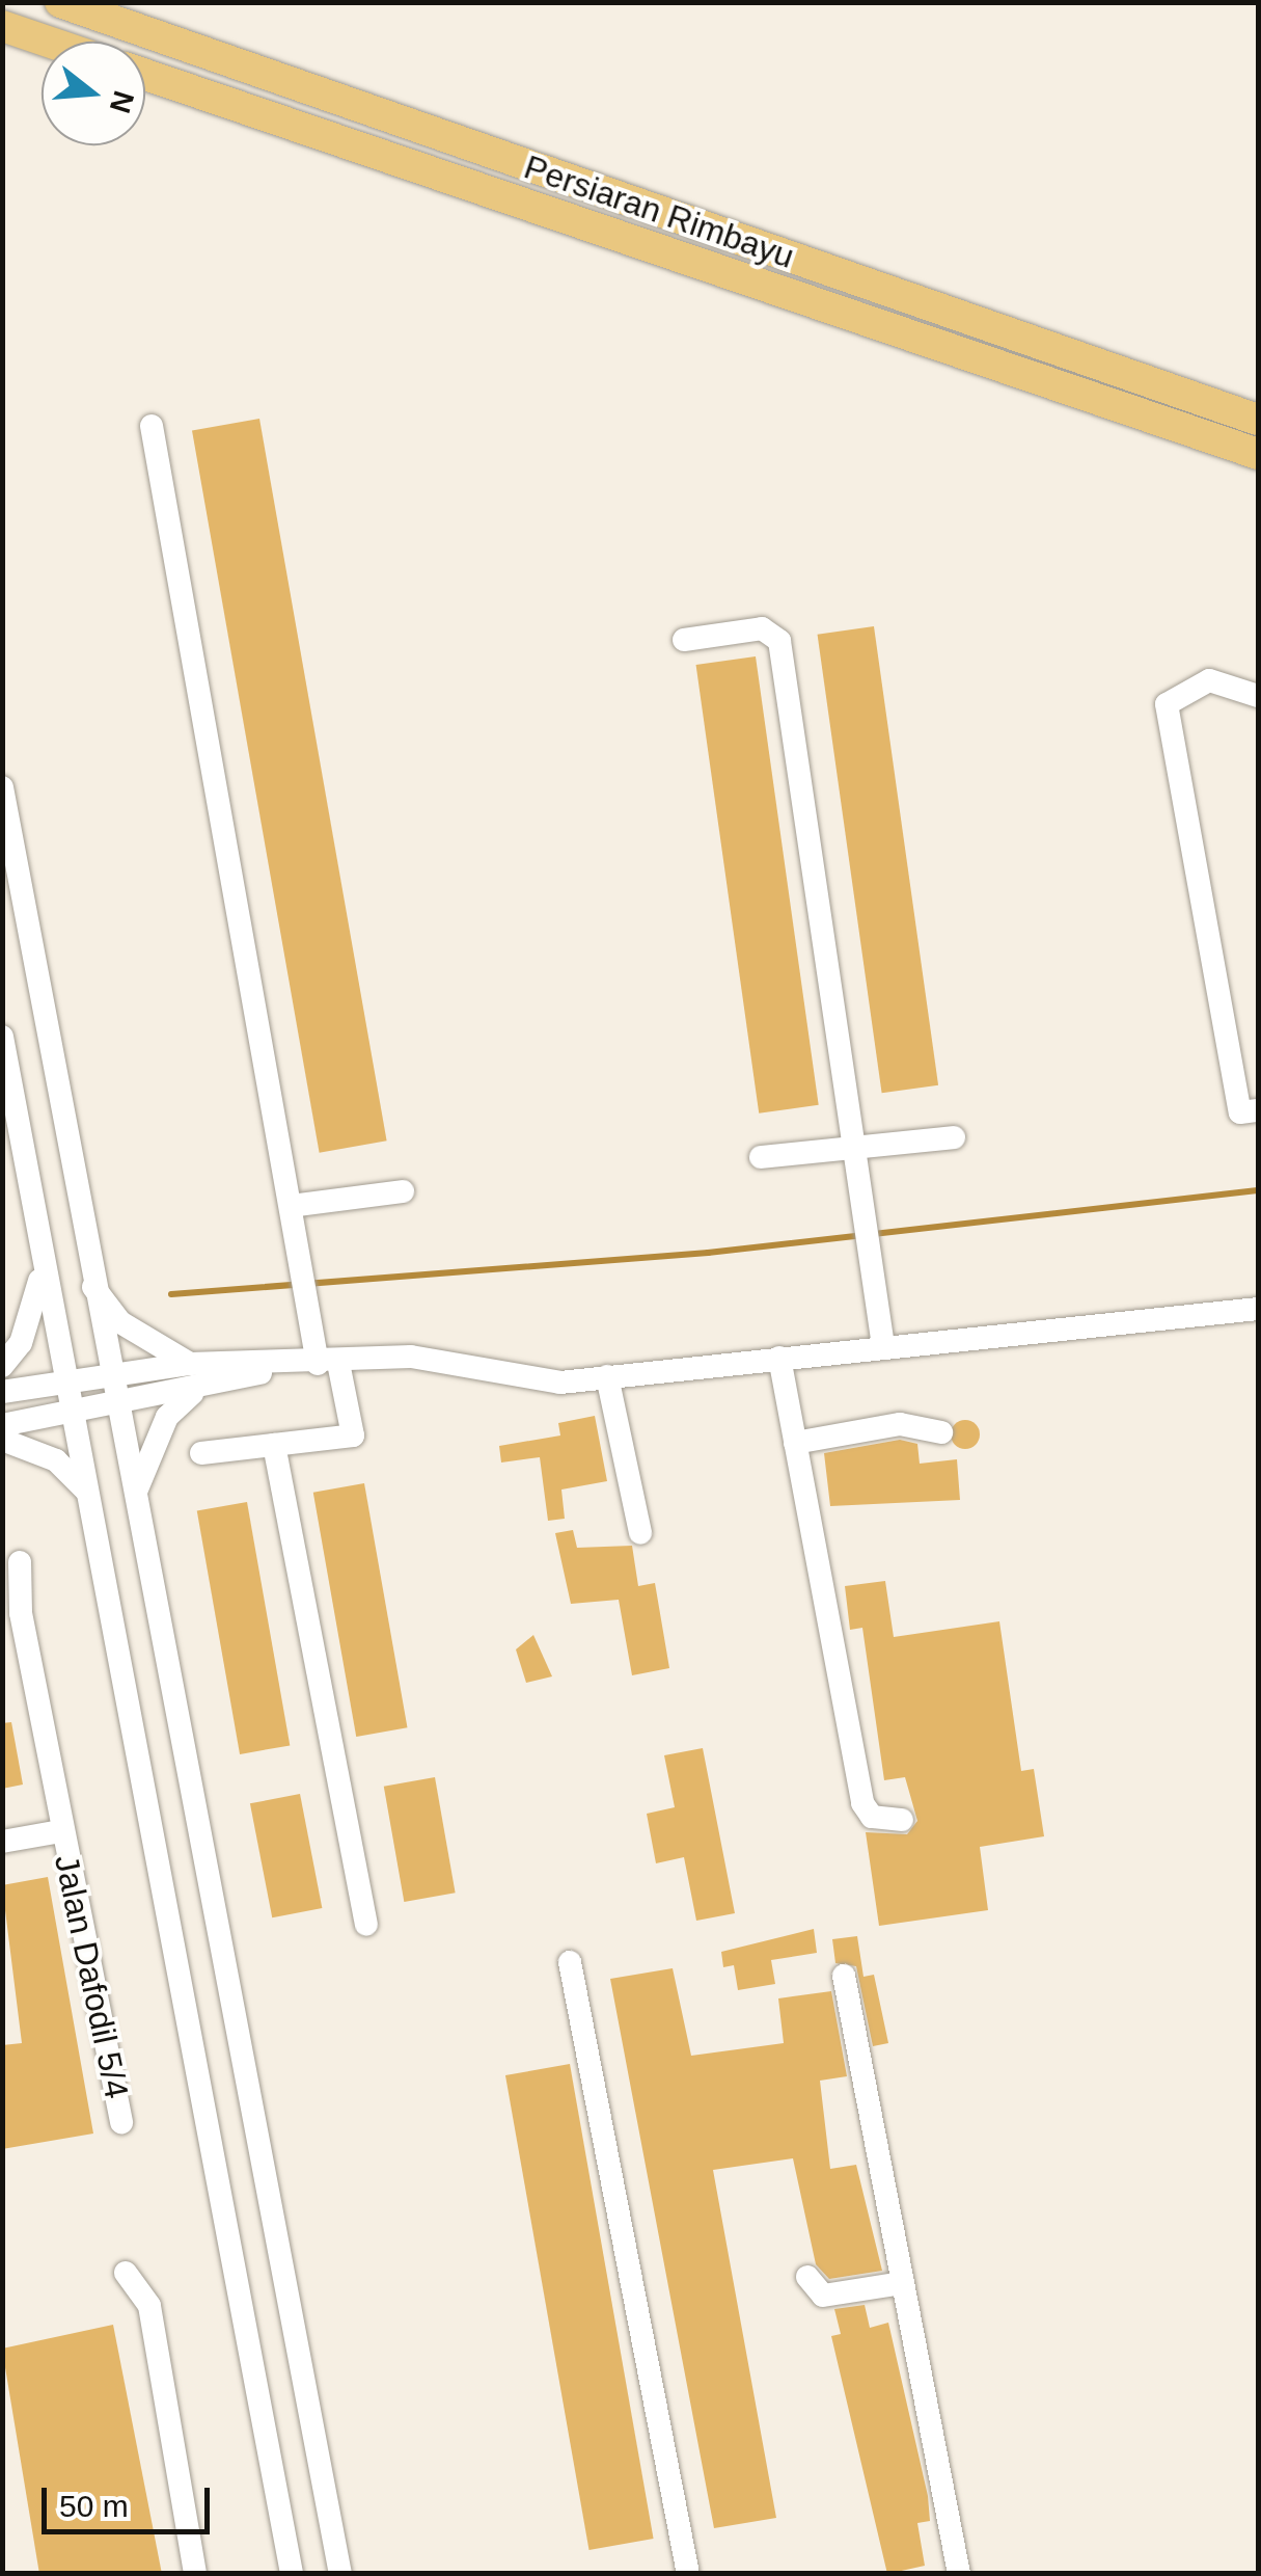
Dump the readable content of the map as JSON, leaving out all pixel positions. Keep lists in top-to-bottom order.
{
  "streets": {
    "main road": ["Persiaran Rimbayu"],
    "street": ["Jalan Dafodil 5/4"]
  },
  "scale_bar": "50 m",
  "north": "right"
}
